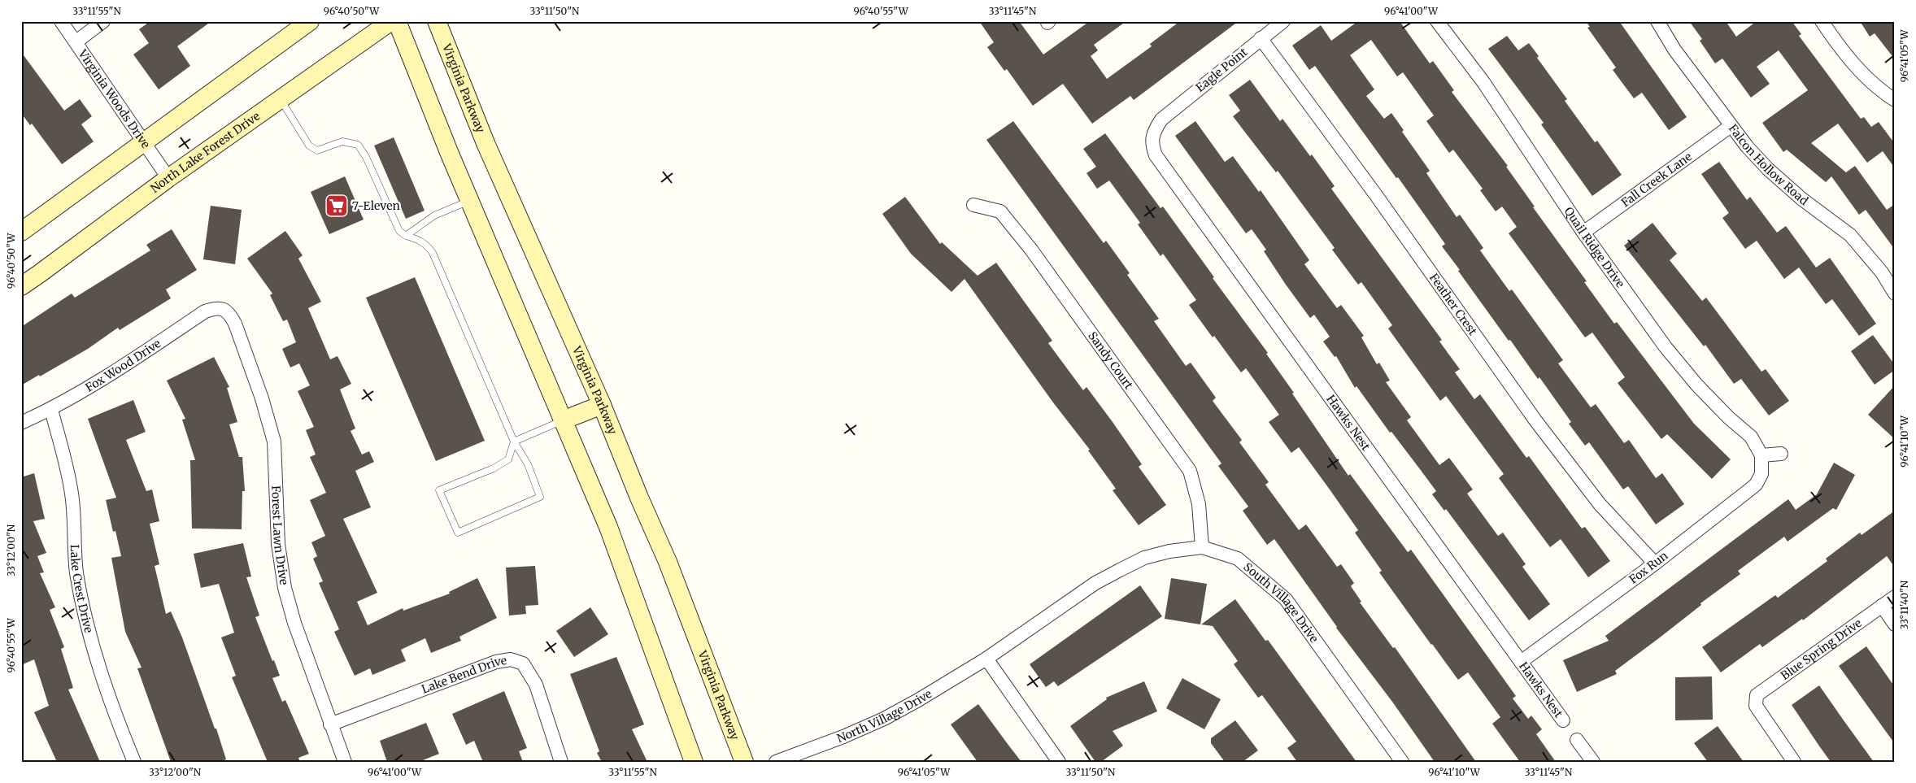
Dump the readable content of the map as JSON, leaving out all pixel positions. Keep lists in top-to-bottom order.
{
  "streets": {
    "main road": ["Virginia Parkway", "North Lake Forest Drive"],
    "street": [
      "Eagle Point",
      "Virginia Woods Drive",
      "Falcon Hollow Road",
      "Fall Creek Lane",
      "Quail Ridge Drive",
      "Feather Crest",
      "Sandy Court",
      "Fox Wood Drive",
      "Hawks Nest",
      "Forest Lawn Drive",
      "Fox Run",
      "Lake Crest Drive",
      "South Village Drive",
      "Blue Spring Drive",
      "Lake Bend Drive",
      "North Village Drive"
    ]
  },
  "crossings": [
    ["Eagle Point", "Feather Crest"],
    ["Eagle Point", "Hawks Nest"],
    ["Virginia Woods Drive", "North Lake Forest Drive"],
    ["Falcon Hollow Road", "Fall Creek Lane"],
    ["Fall Creek Lane", "Quail Ridge Drive"],
    ["Quail Ridge Drive", "Fox Run"],
    ["Feather Crest", "Fox Run"],
    ["Sandy Court", "South Village Drive"],
    ["Fox Wood Drive", "Forest Lawn Drive"],
    ["Fox Wood Drive", "Lake Crest Drive"],
    ["Hawks Nest", "Fox Run"],
    ["Forest Lawn Drive", "Lake Bend Drive"],
    ["South Village Drive", "North Village Drive"]
  ],
  "places": {
    "supermarket": ["7-Eleven"]
  },
  "coordinates": [
    "33°11'55\"N",
    "96°40'50\"W",
    "33°11'50\"N",
    "96°40'55\"W",
    "33°11'45\"N",
    "96°41'00\"W",
    "96°41'05\"W",
    "96°41'10\"W",
    "33°12'00\"N",
    "33°11'40\"N"
  ]
}
